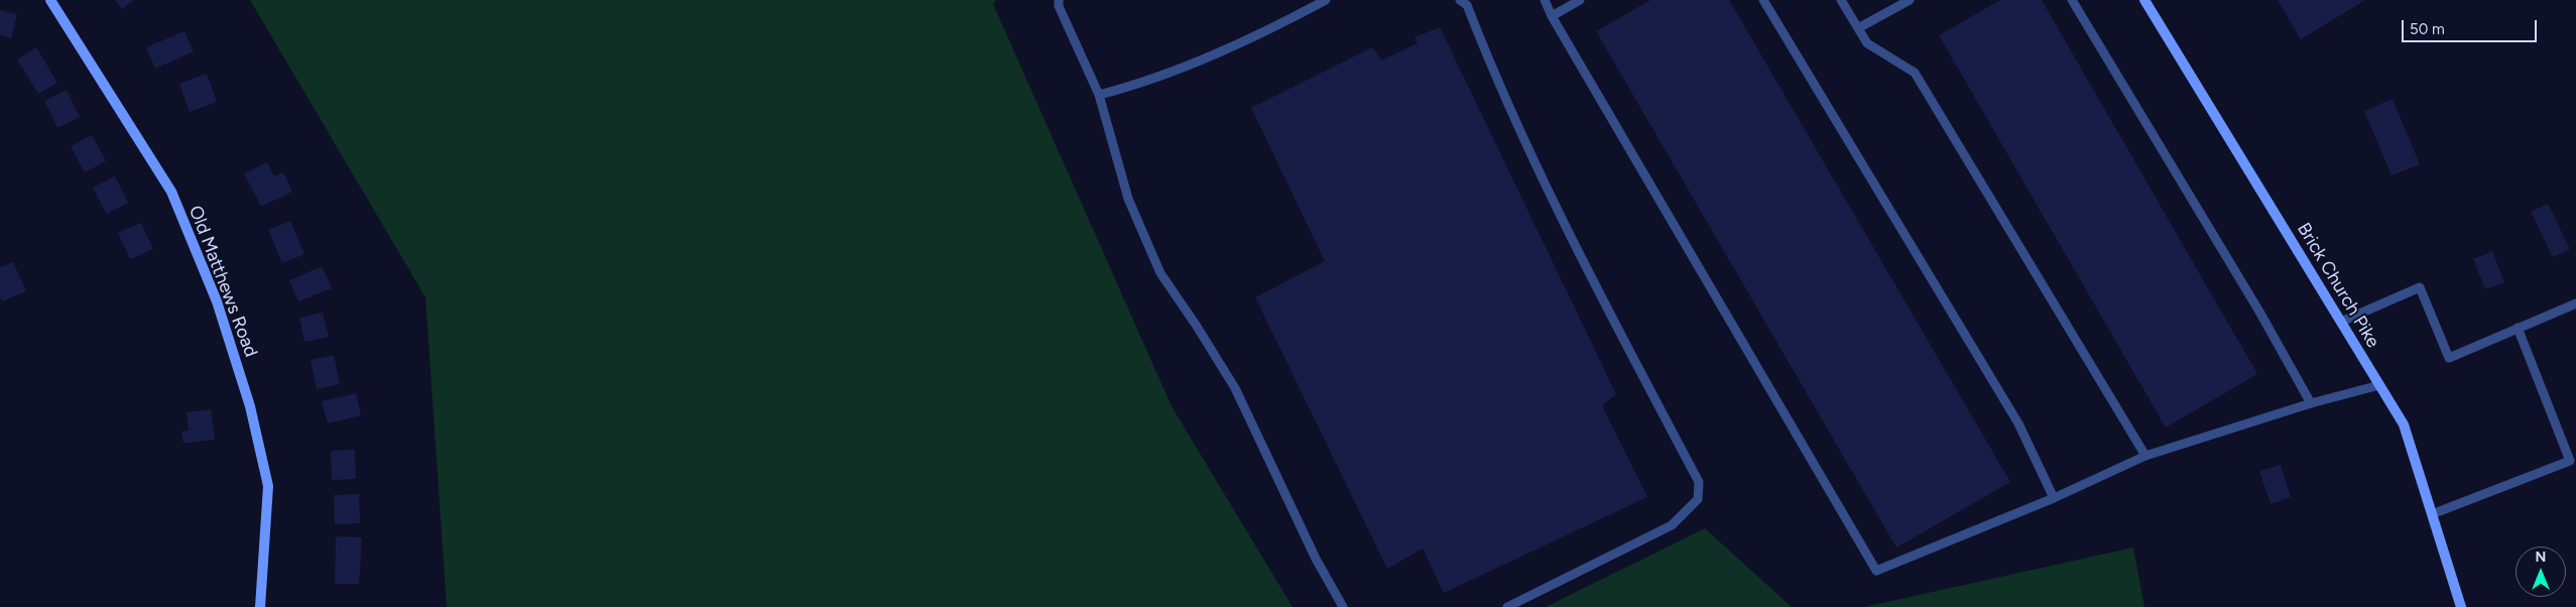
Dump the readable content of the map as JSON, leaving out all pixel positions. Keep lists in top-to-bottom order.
{
  "streets": {
    "main road": ["Old Matthews Road", "Brick Church Pike"]
  },
  "scale_bar": "50 m",
  "north": "top"
}
